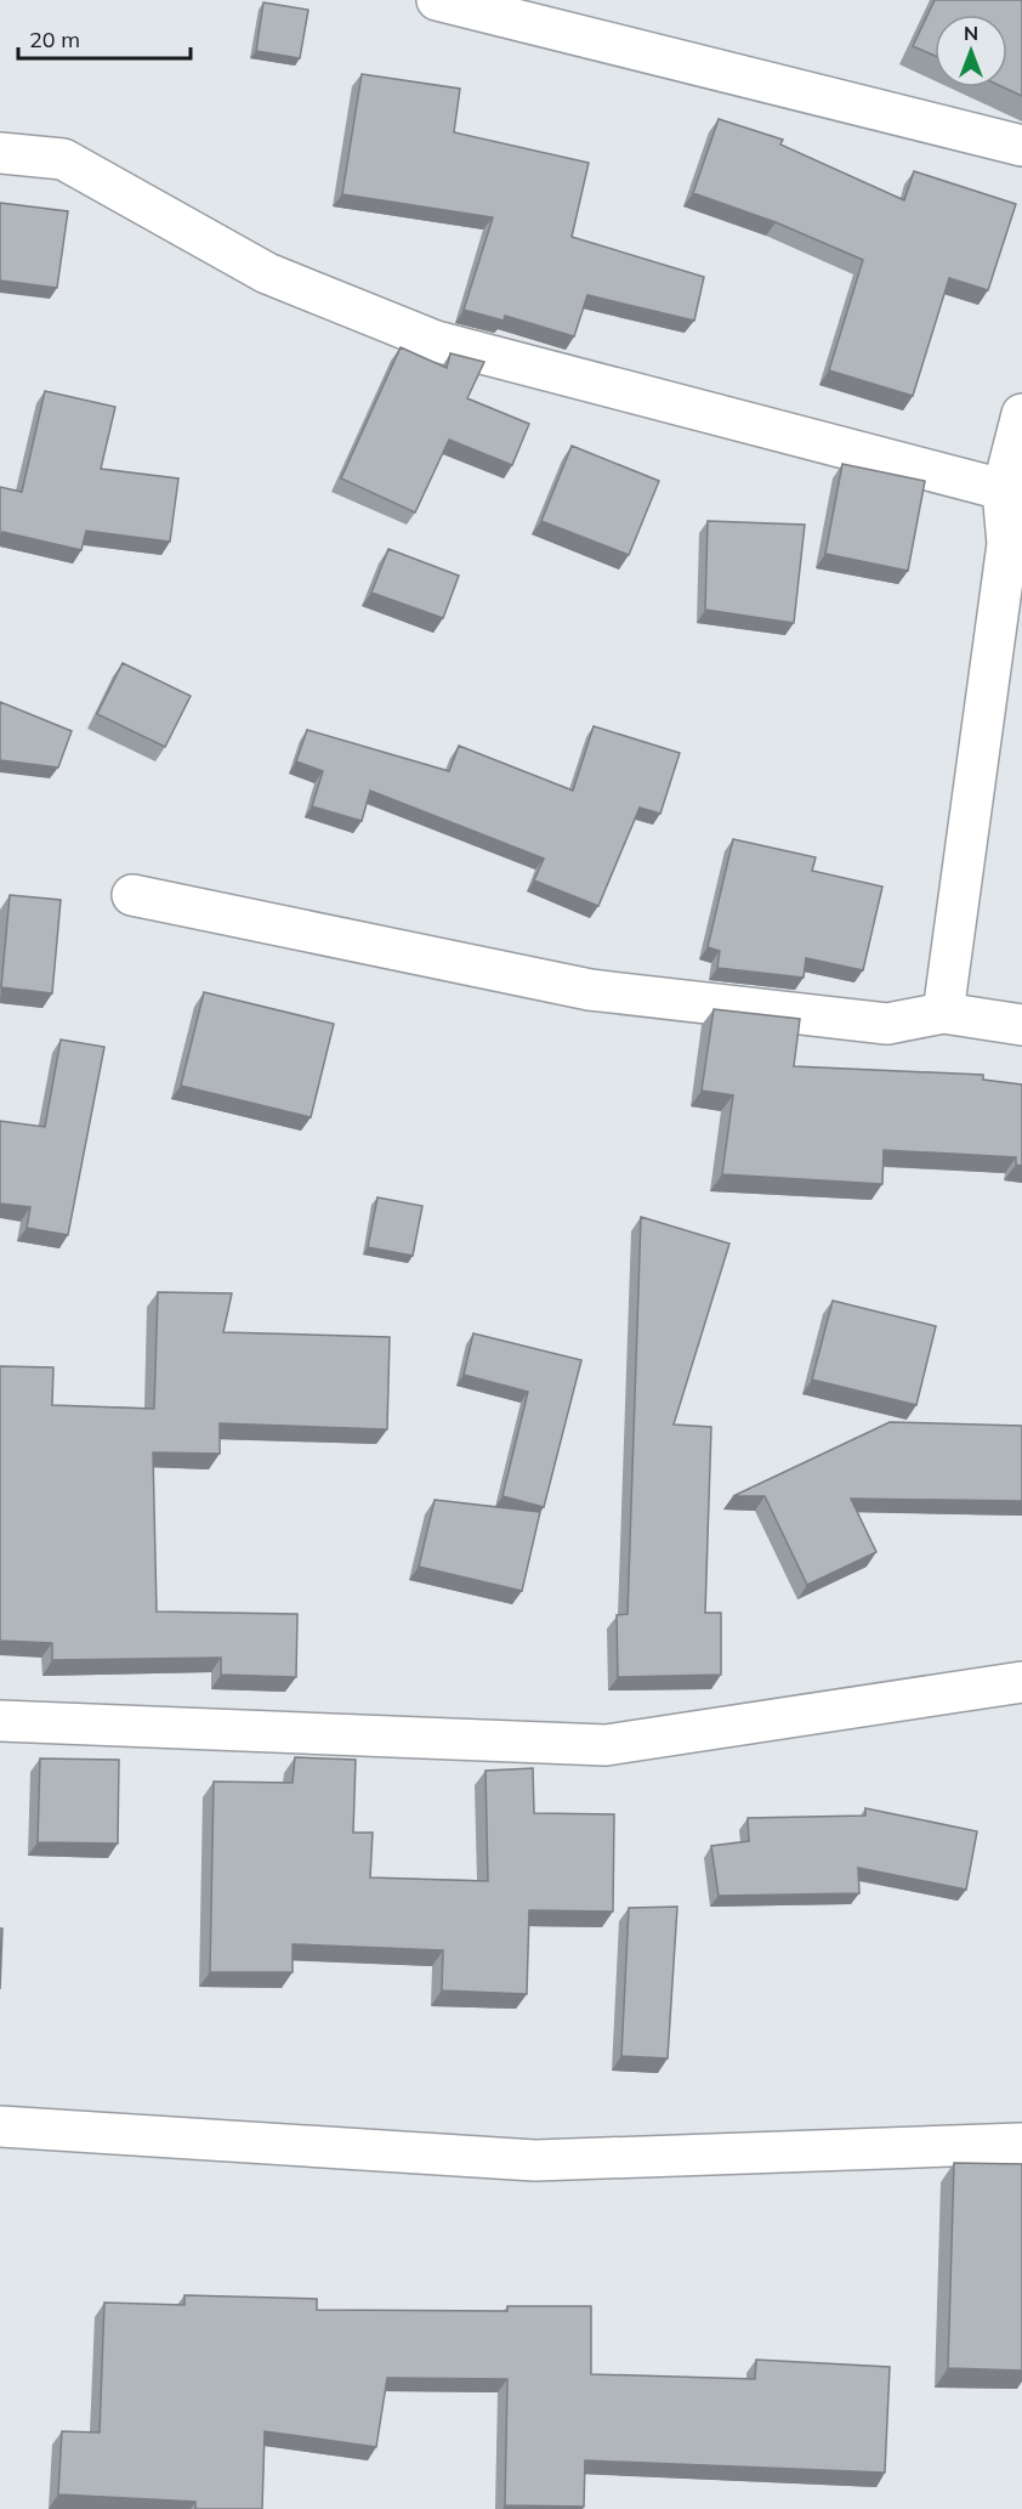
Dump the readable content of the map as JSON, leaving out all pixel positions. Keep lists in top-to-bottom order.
{
  "scale_bar": "20 m",
  "north": "top"
}
